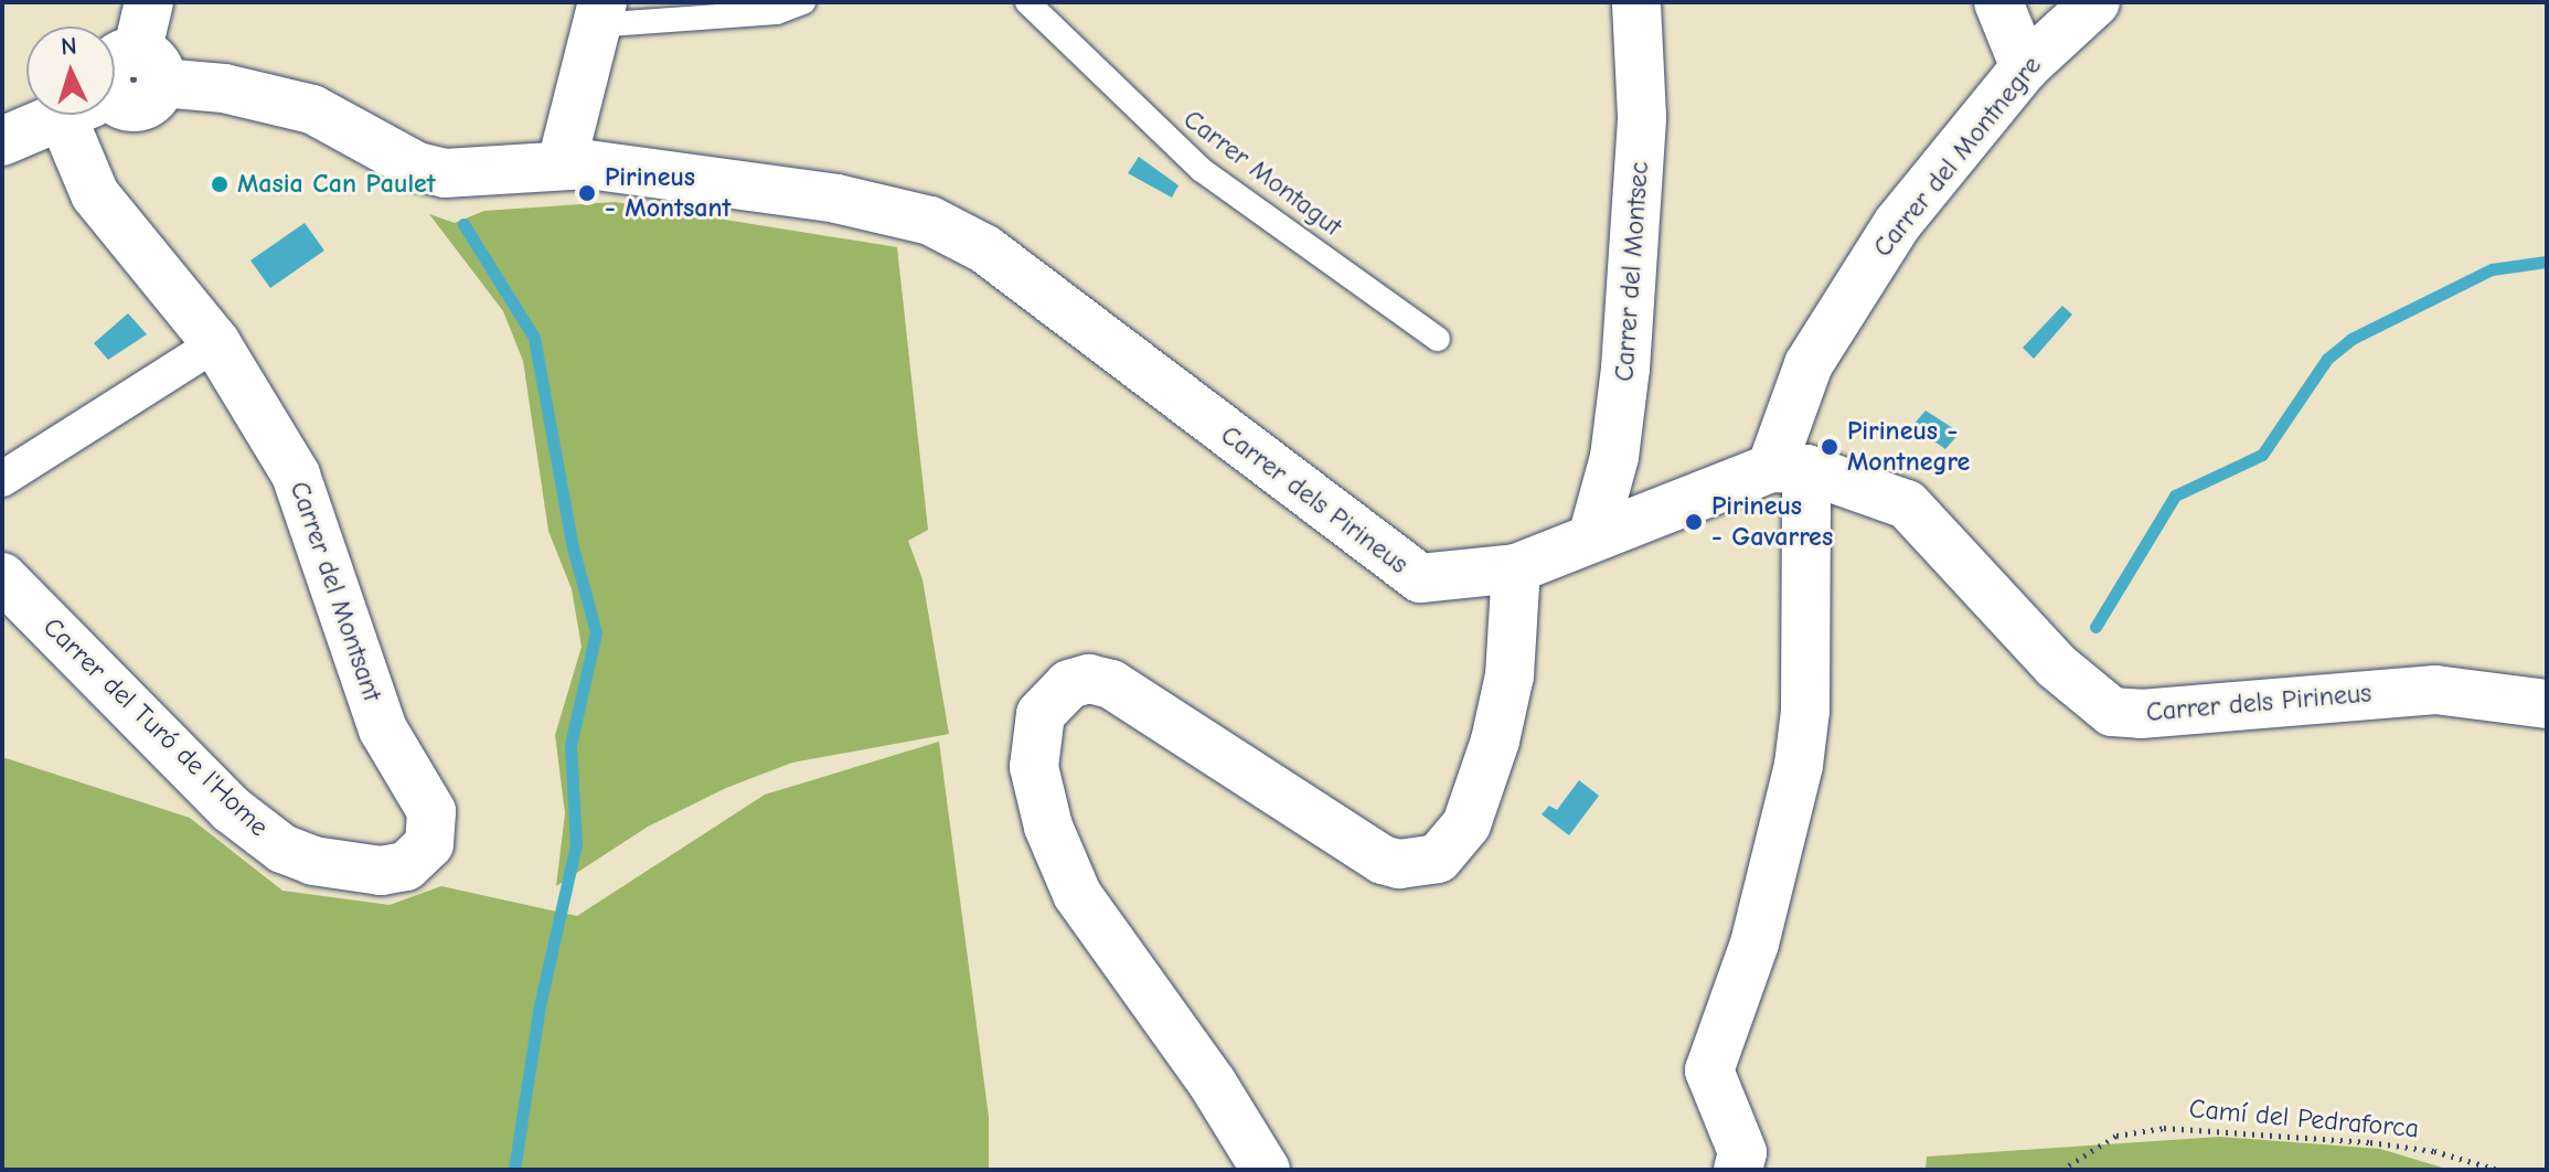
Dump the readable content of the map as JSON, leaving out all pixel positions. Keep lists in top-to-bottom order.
{
  "streets": {
    "street": [
      "Carrer del Montnegre",
      "Carrer del Montsec",
      "Carrer dels Pirineus",
      "Carrer del Montsant",
      "Carrer del Turó de l'Home"
    ],
    "lane": ["Carrer Montagut"],
    "path": ["Camí del Pedraforca"]
  },
  "crossings": [
    ["Carrer del Montnegre", "Carrer dels Pirineus"],
    ["Carrer del Montsec", "Carrer dels Pirineus"],
    ["Carrer del Montsant", "Carrer del Turó de l'Home"]
  ],
  "places": [
    "Masia Can Paulet",
    "Pirineus - Montsant",
    "Pirineus - Montnegre",
    "Pirineus - Gavarres"
  ],
  "north": "top"
}
